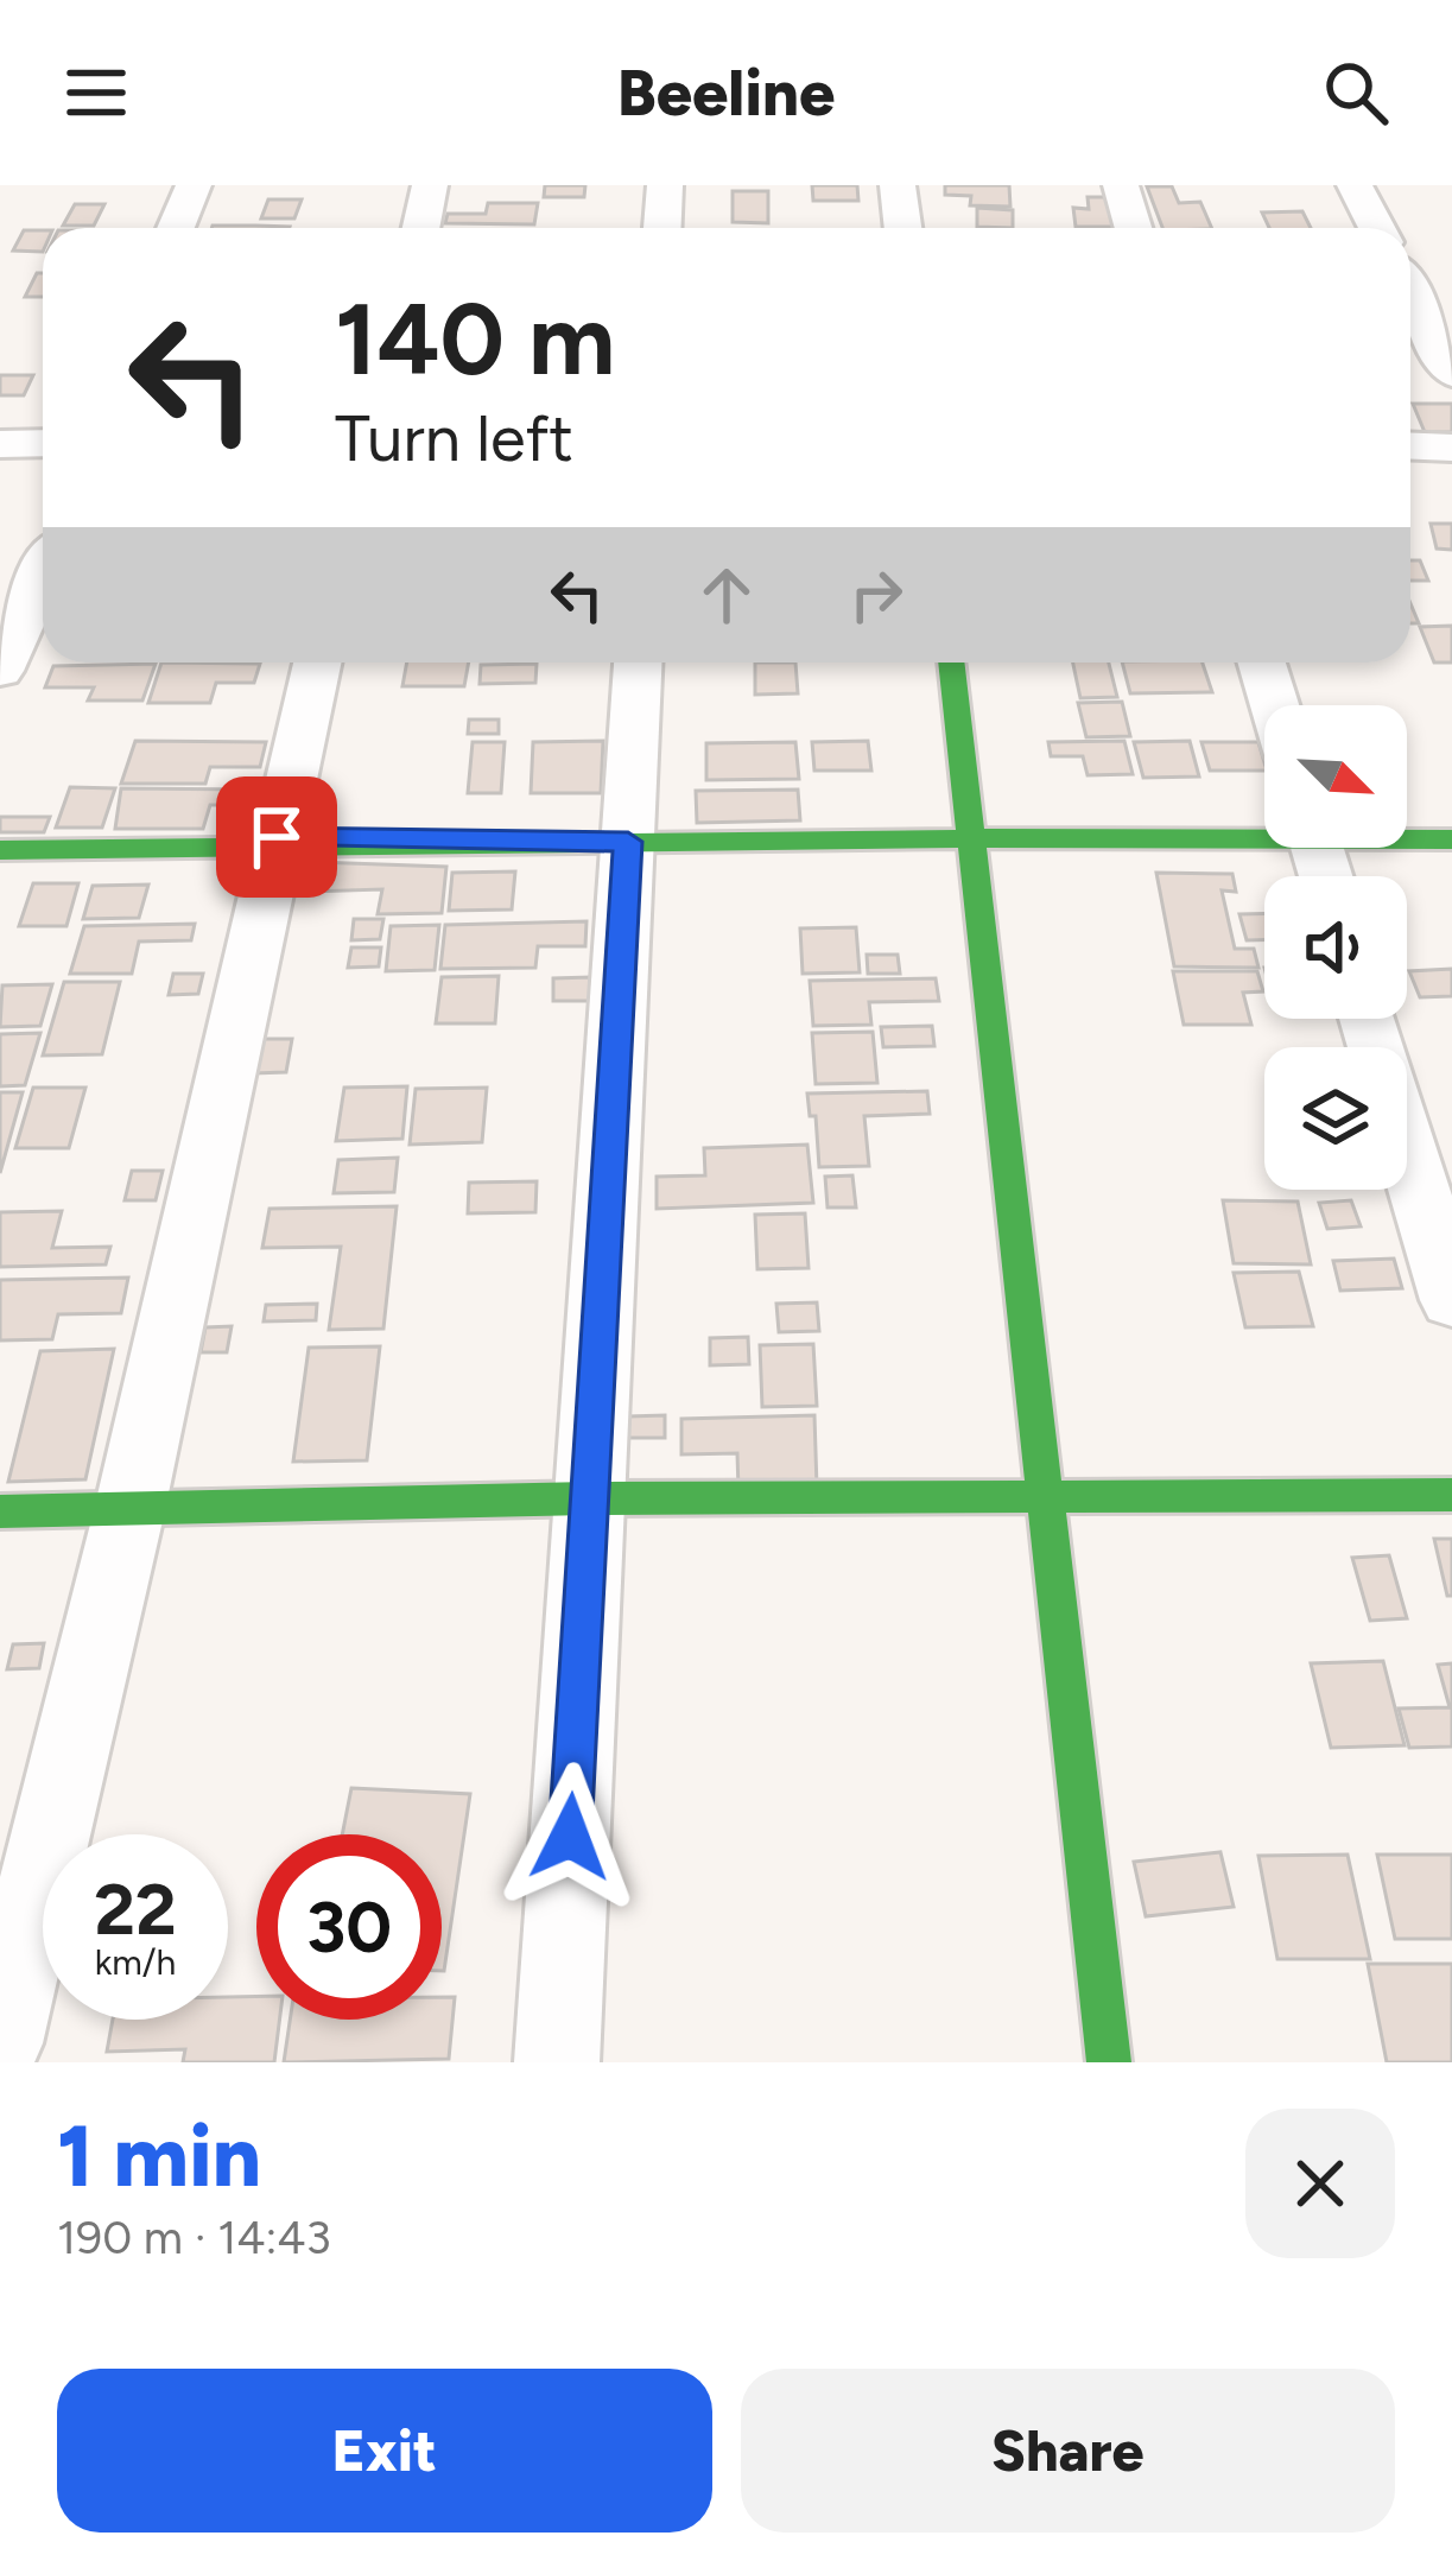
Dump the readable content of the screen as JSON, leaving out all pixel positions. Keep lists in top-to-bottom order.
{
  "north": "bottom right",
  "page": {
    "header": "Beeline",
    "turn": ["140 m", "Turn left"],
    "speed": "22 km/h",
    "limit": "30",
    "heading": ["1 min", "190 m · 14:43"],
    "buttons": ["Exit", "Share"]
  }
}
